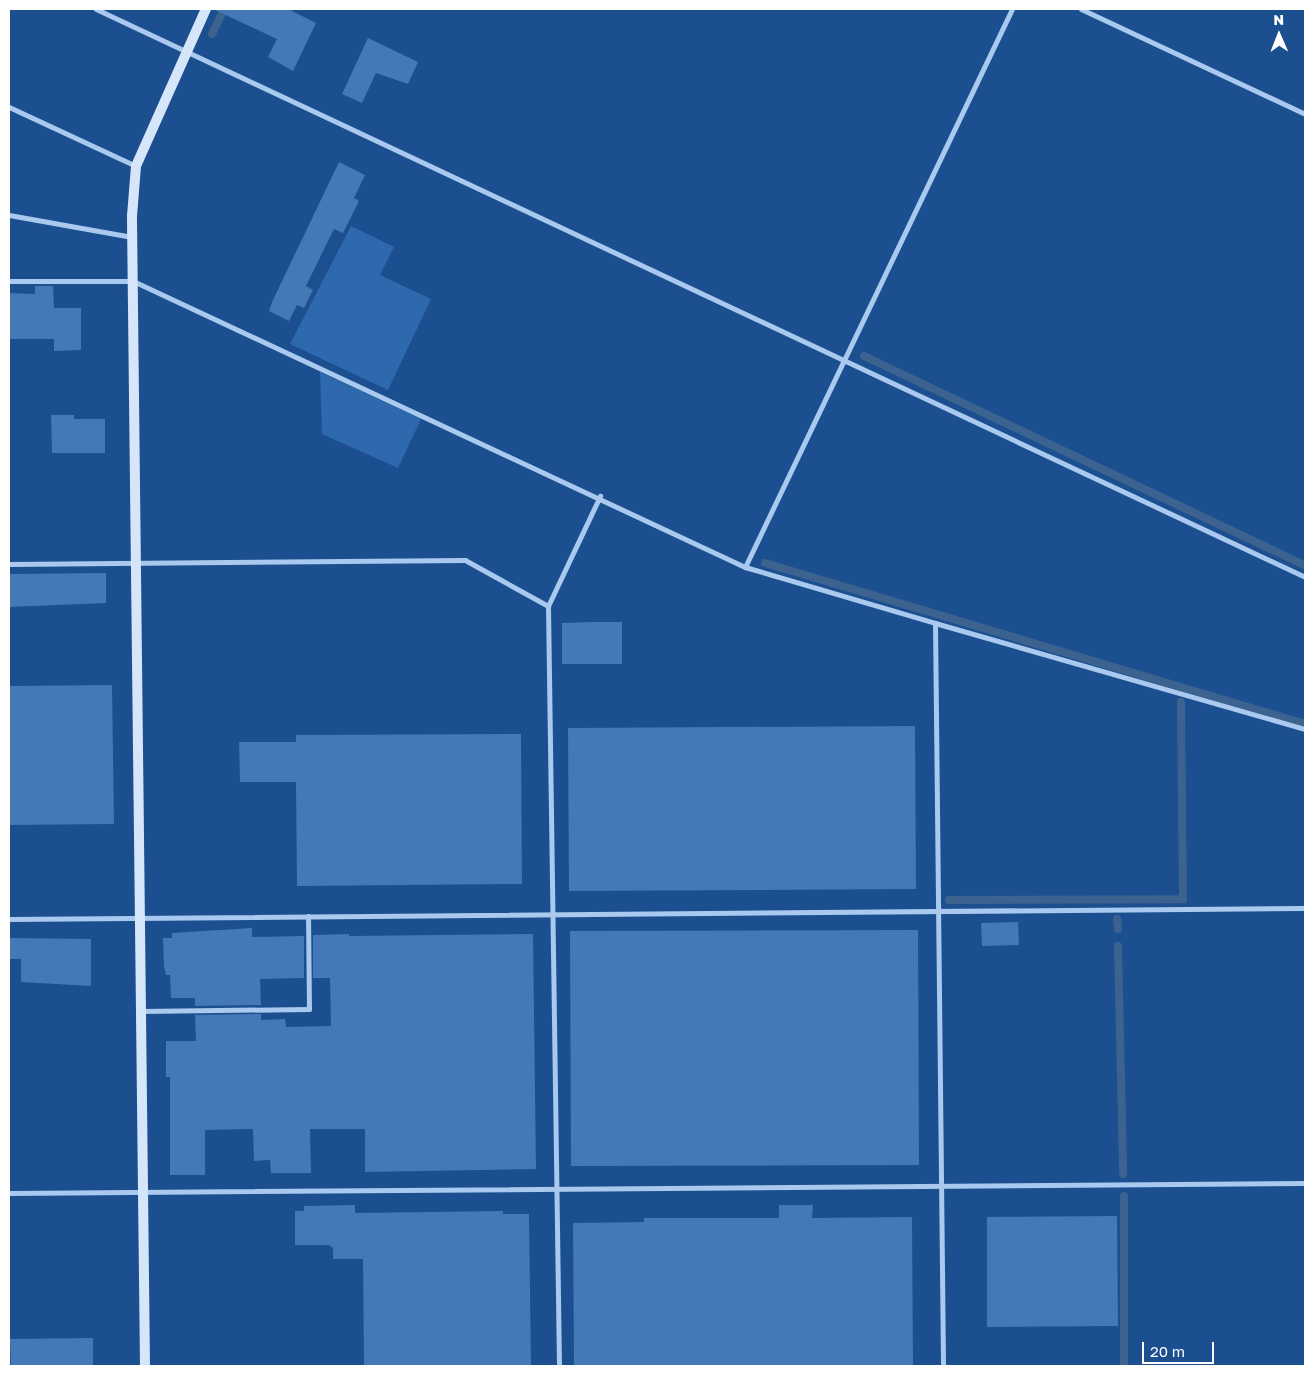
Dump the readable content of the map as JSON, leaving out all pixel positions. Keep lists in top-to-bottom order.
{
  "scale_bar": "20 m",
  "north": "top"
}
